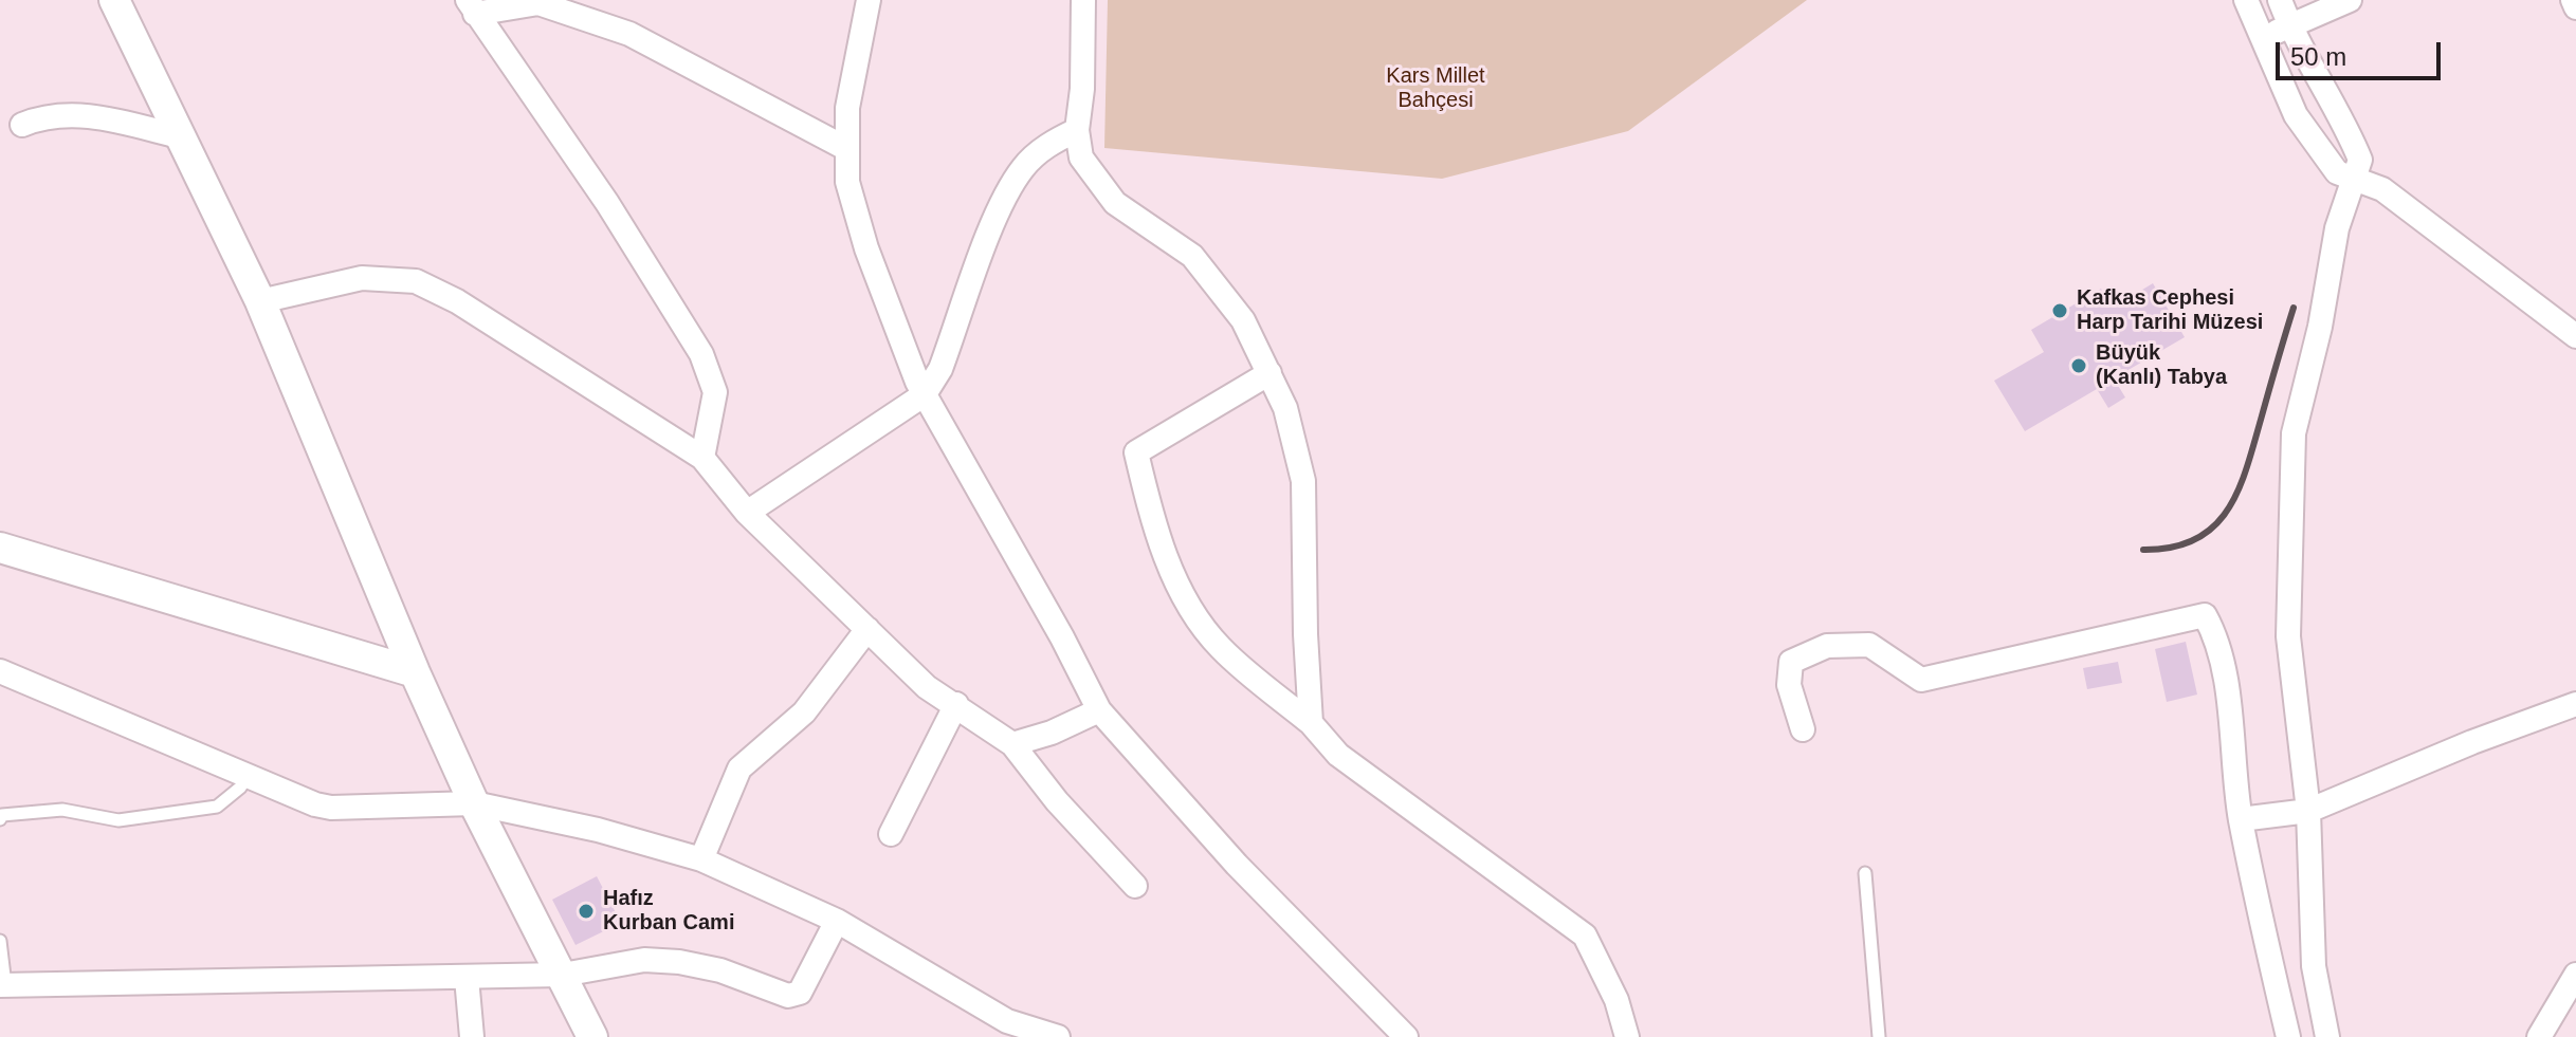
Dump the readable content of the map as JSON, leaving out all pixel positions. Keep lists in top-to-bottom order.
{
  "parks": ["Kars Millet Bahçesi"],
  "places": ["Kafkas Cephesi Harp Tarihi Müzesi", "Büyük (Kanlı) Tabya", "Hafız Kurban Cami"],
  "scale_bar": "50 m"
}
